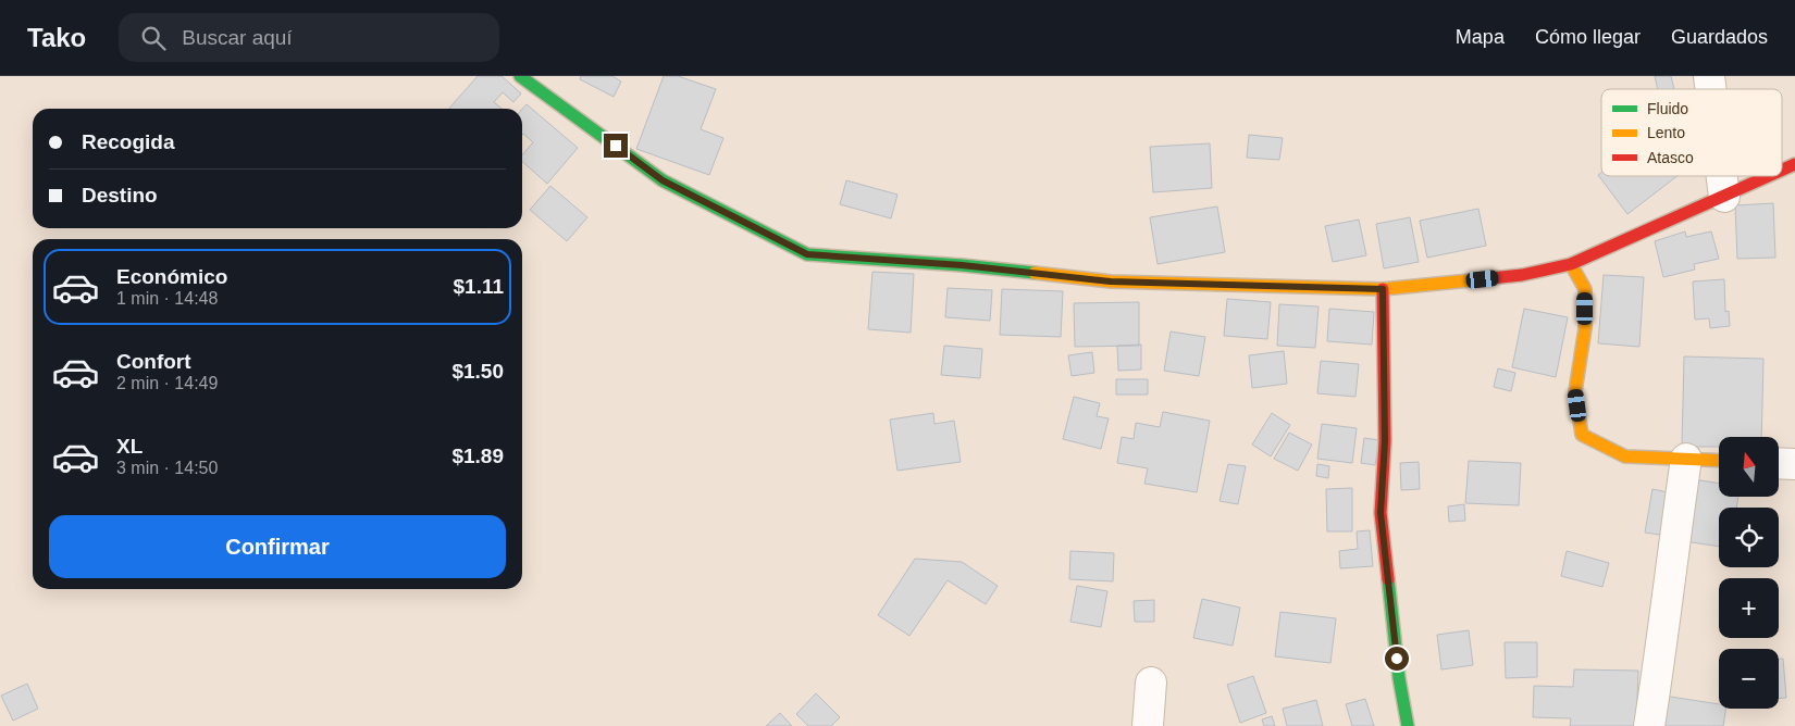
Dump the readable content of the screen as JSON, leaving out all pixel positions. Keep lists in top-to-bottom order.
{
  "legend": ["Fluido", "Lento", "Atasco"],
  "north": "top",
  "page": {
    "header": "Tako",
    "search": "Buscar aquí",
    "nav": ["Mapa", "Cómo llegar", "Guardados"],
    "banner": ["Recogida", "Destino"],
    "list": [
      {
        "name": "Económico",
        "note": "1 min · 14:48",
        "value": "$1.11"
      },
      {
        "name": "Confort",
        "note": "2 min · 14:49",
        "value": "$1.50"
      },
      {
        "name": "XL",
        "note": "3 min · 14:50",
        "value": "$1.89"
      }
    ],
    "map_buttons": ["+", "−"],
    "buttons": "Confirmar"
  }
}
